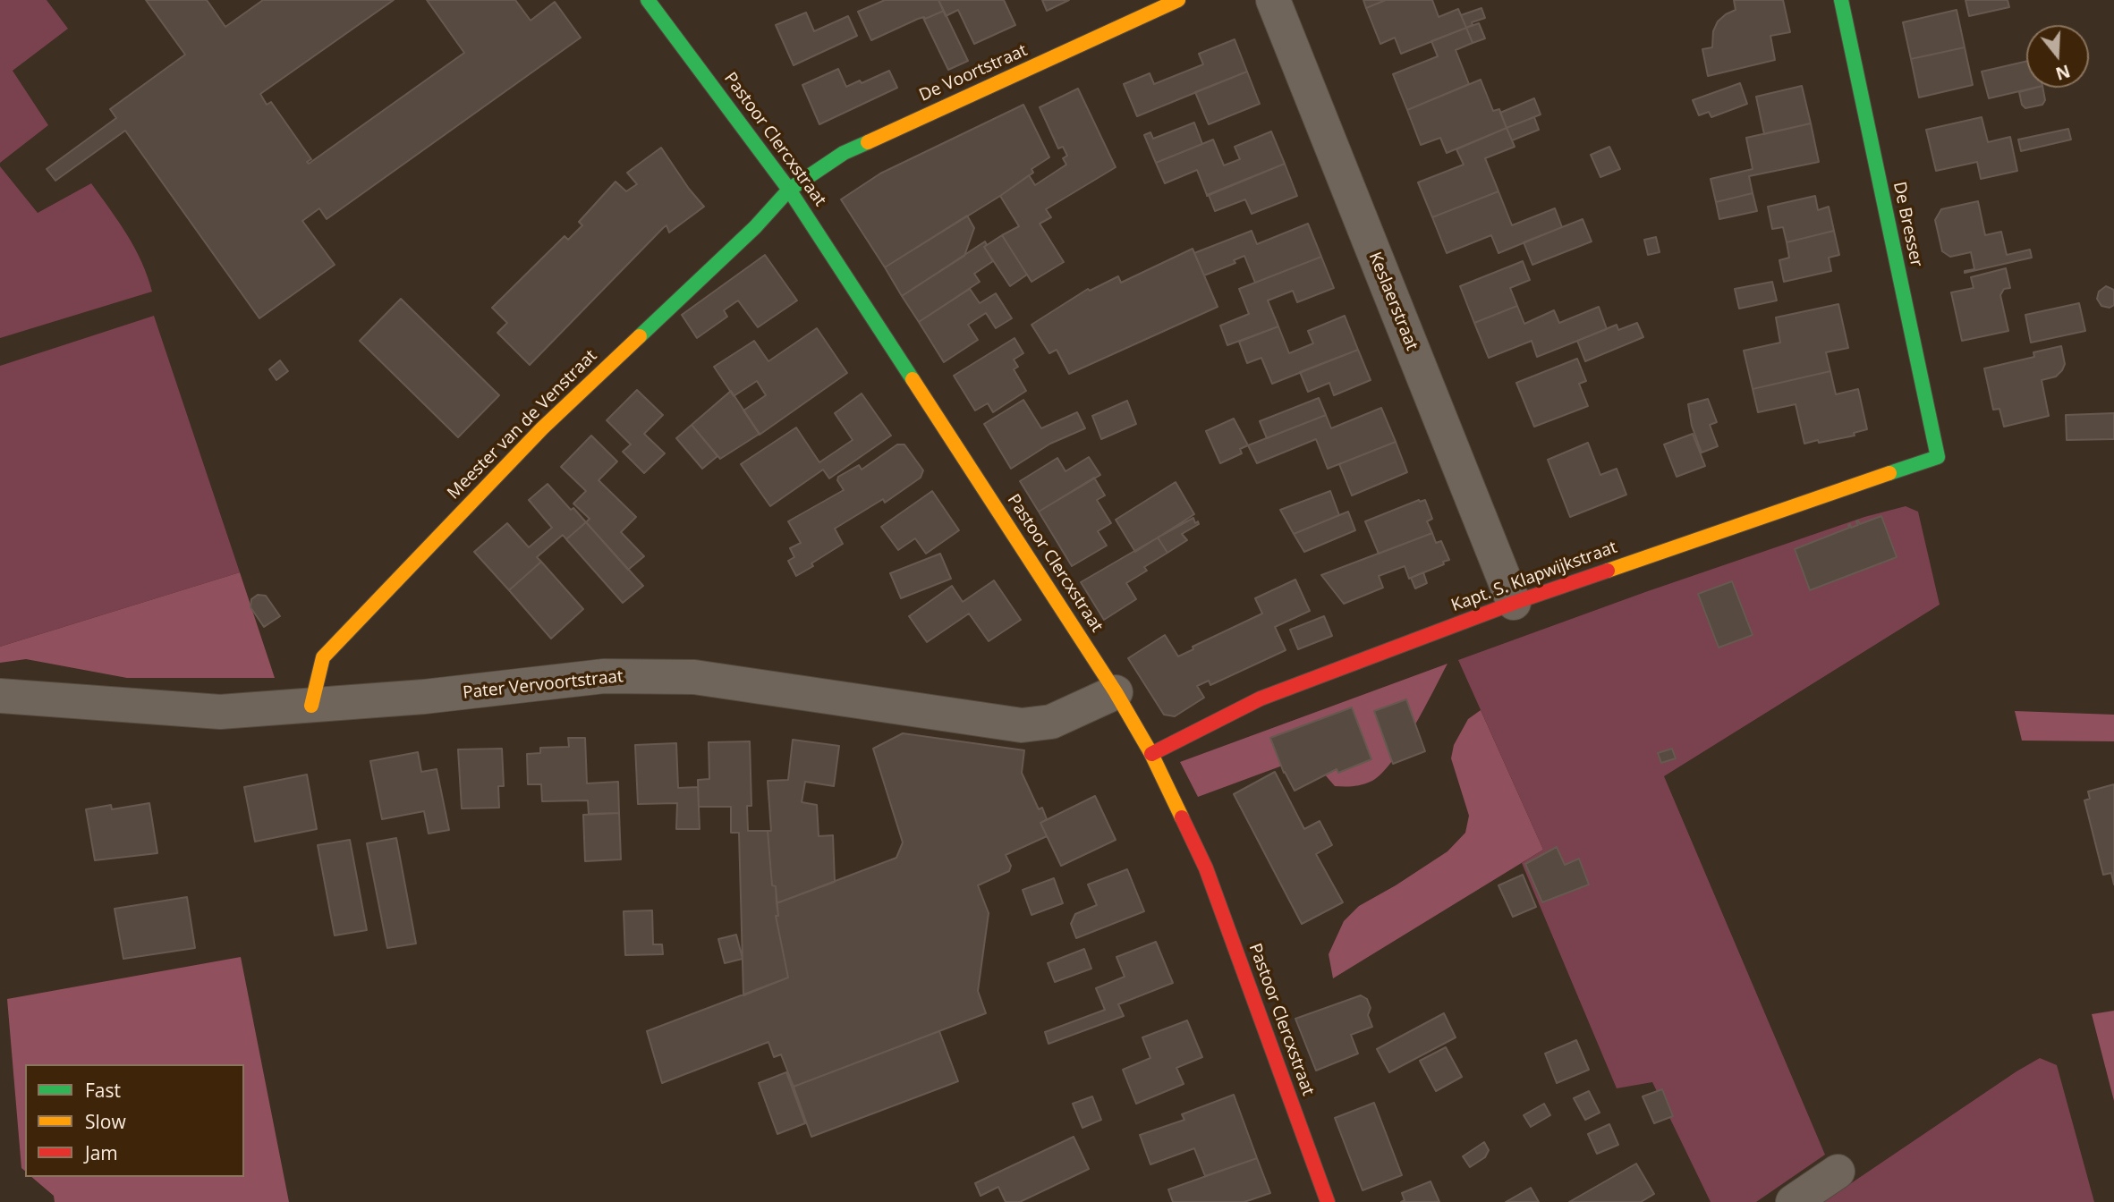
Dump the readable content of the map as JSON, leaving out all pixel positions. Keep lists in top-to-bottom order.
{
  "streets": {
    "street": [
      "De Voortstraat",
      "Pastoor Clercxstraat",
      "De Bresser",
      "Keslaerstraat",
      "Meester van de Venstraat",
      "Kapt. S. Klapwijkstraat",
      "Pater Vervoortstraat"
    ]
  },
  "crossings": [
    ["De Voortstraat", "Pastoor Clercxstraat"],
    ["De Voortstraat", "Meester van de Venstraat"],
    ["Pastoor Clercxstraat", "Meester van de Venstraat"],
    ["Pastoor Clercxstraat", "Kapt. S. Klapwijkstraat"],
    ["Pastoor Clercxstraat", "Pater Vervoortstraat"],
    ["De Bresser", "Kapt. S. Klapwijkstraat"],
    ["Keslaerstraat", "Kapt. S. Klapwijkstraat"],
    ["Meester van de Venstraat", "Pater Vervoortstraat"]
  ],
  "legend": ["Fast", "Slow", "Jam"],
  "north": "bottom"
}
